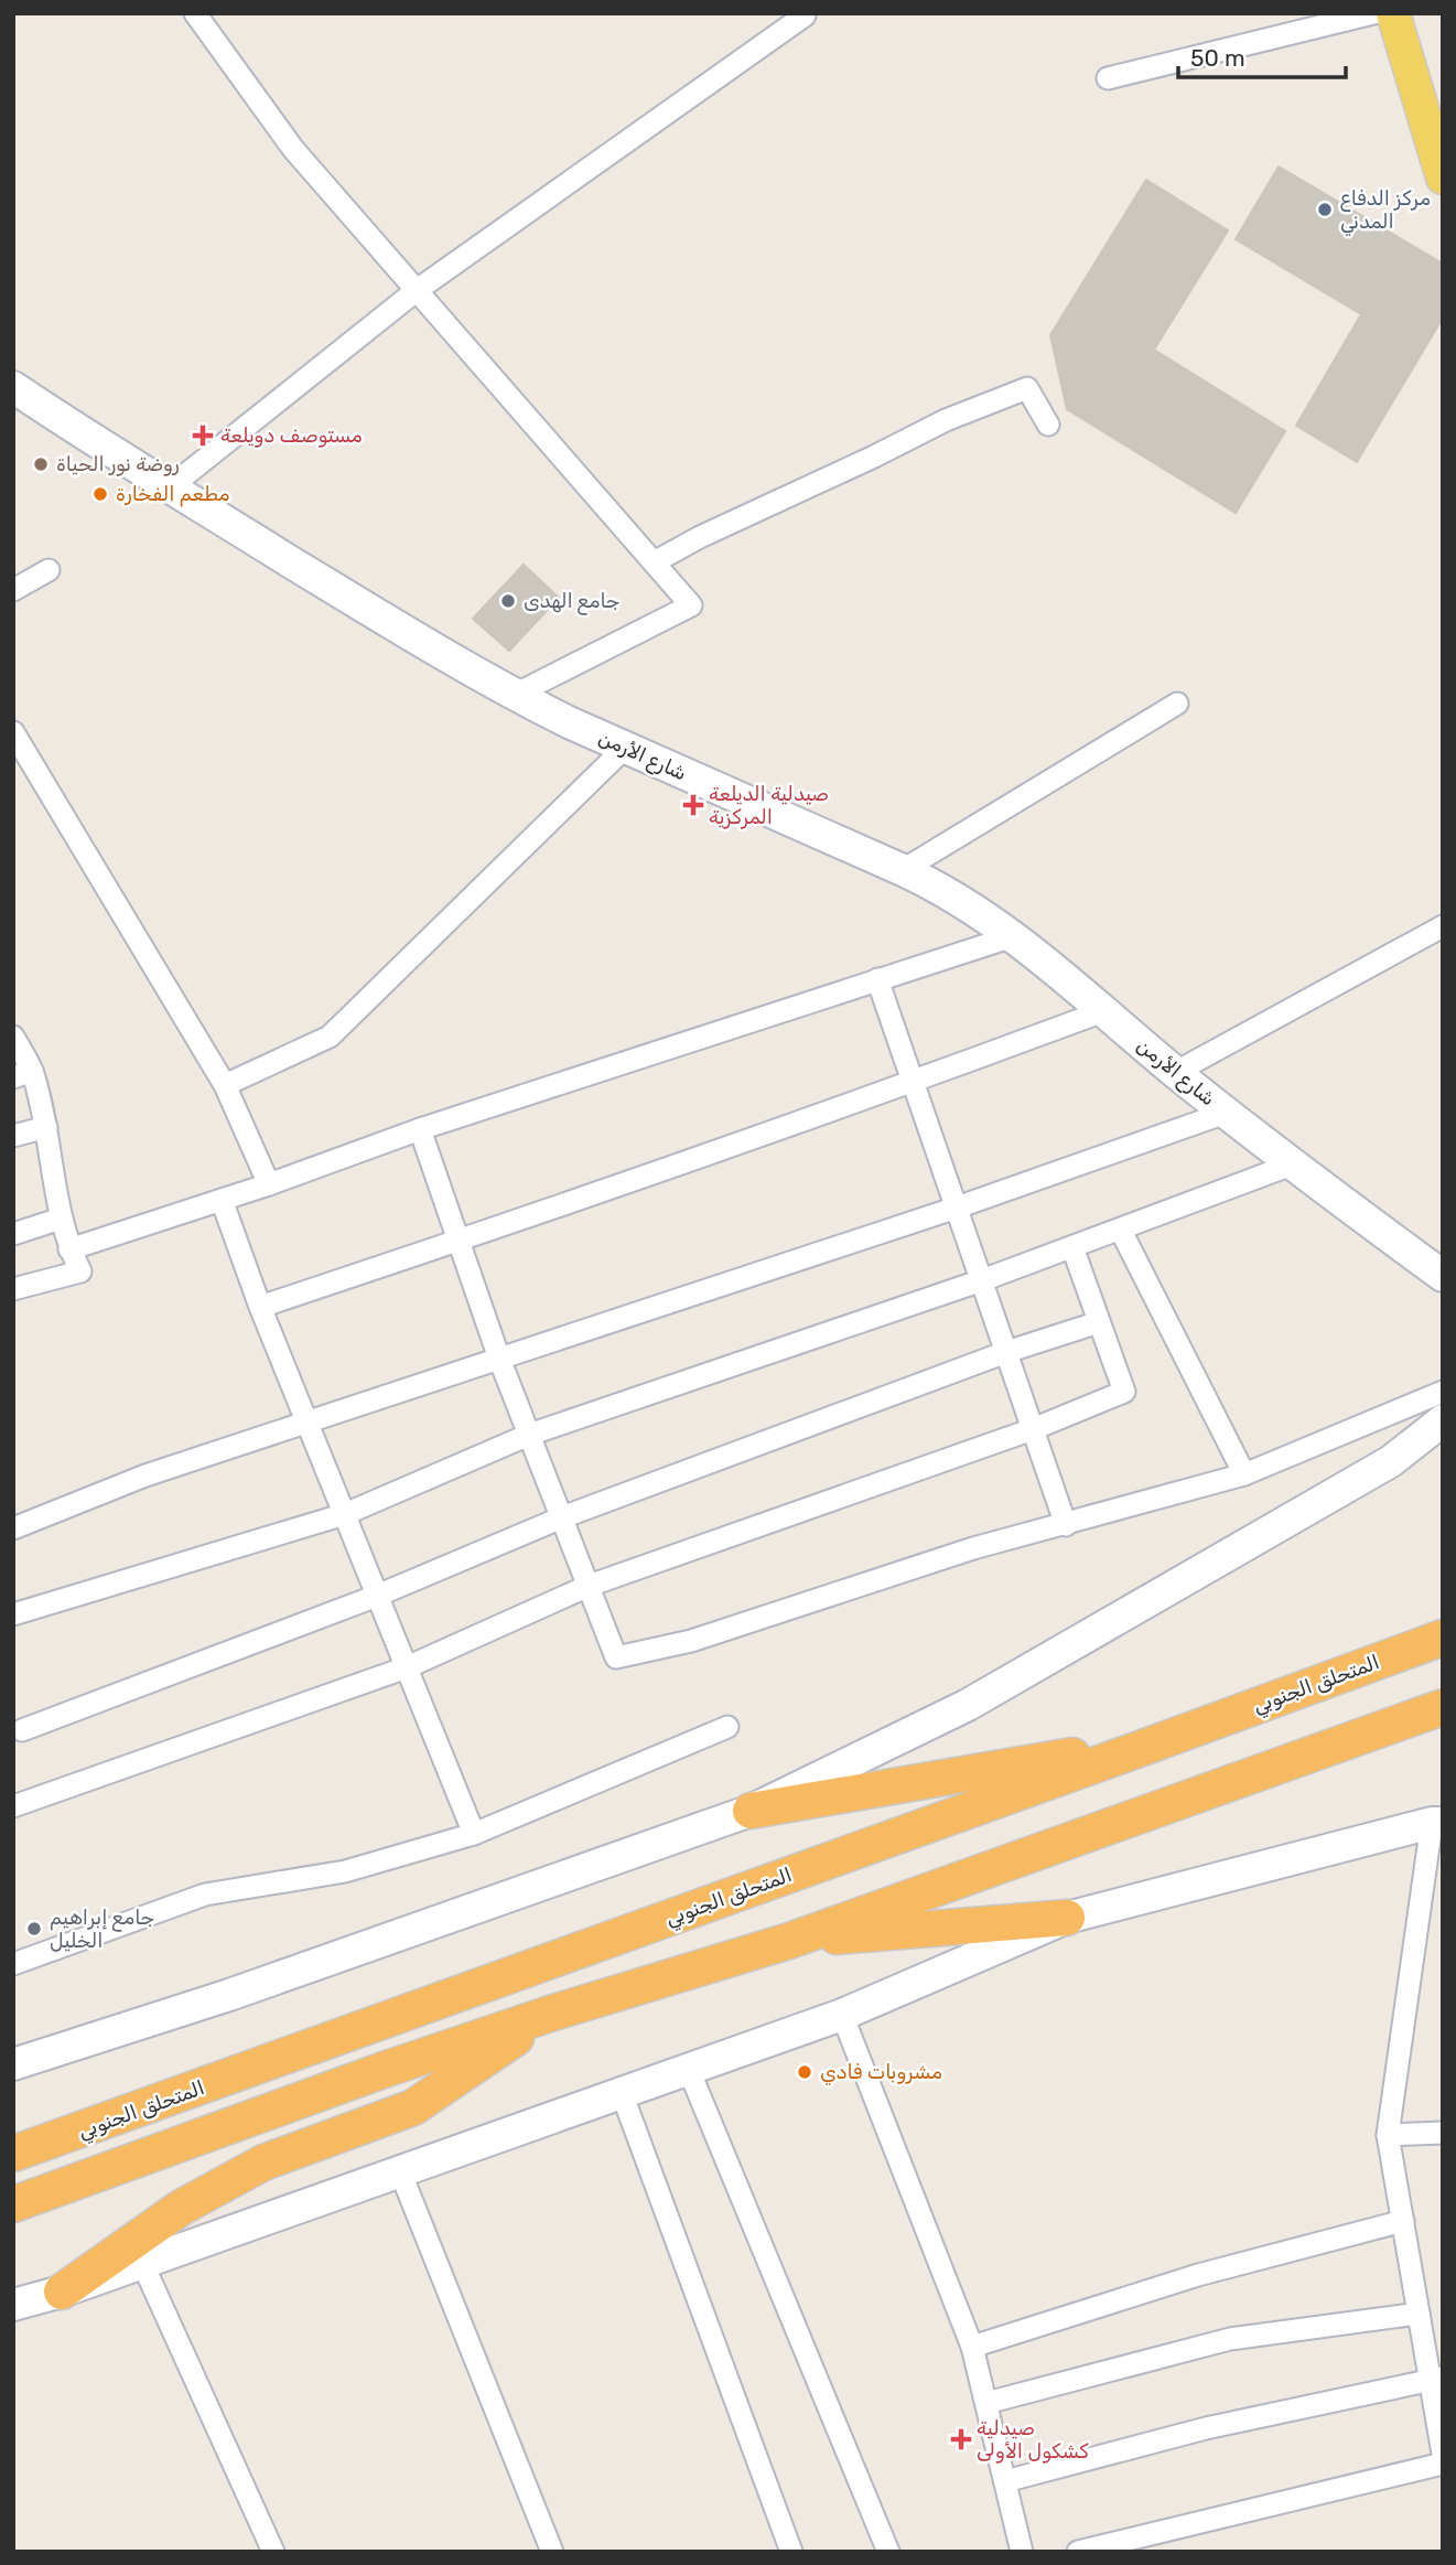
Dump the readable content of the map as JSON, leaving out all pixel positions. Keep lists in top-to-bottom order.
{
  "streets": {
    "highway": ["المتحلق الجنوبي"],
    "main road": ["شارع الأرمن"]
  },
  "places": {
    "other": [
      "مركز الدفاع المدني",
      "روضة نور الحياة",
      "مطعم الفخارة",
      "جامع الهدى",
      "جامع إبراهيم الخليل",
      "مشروبات فادي"
    ],
    "health": ["مستوصف دويلعة", "صيدلية الديلعة المركزية", "صيدلية كشكول الأولى"]
  },
  "scale_bar": "50 m"
}
